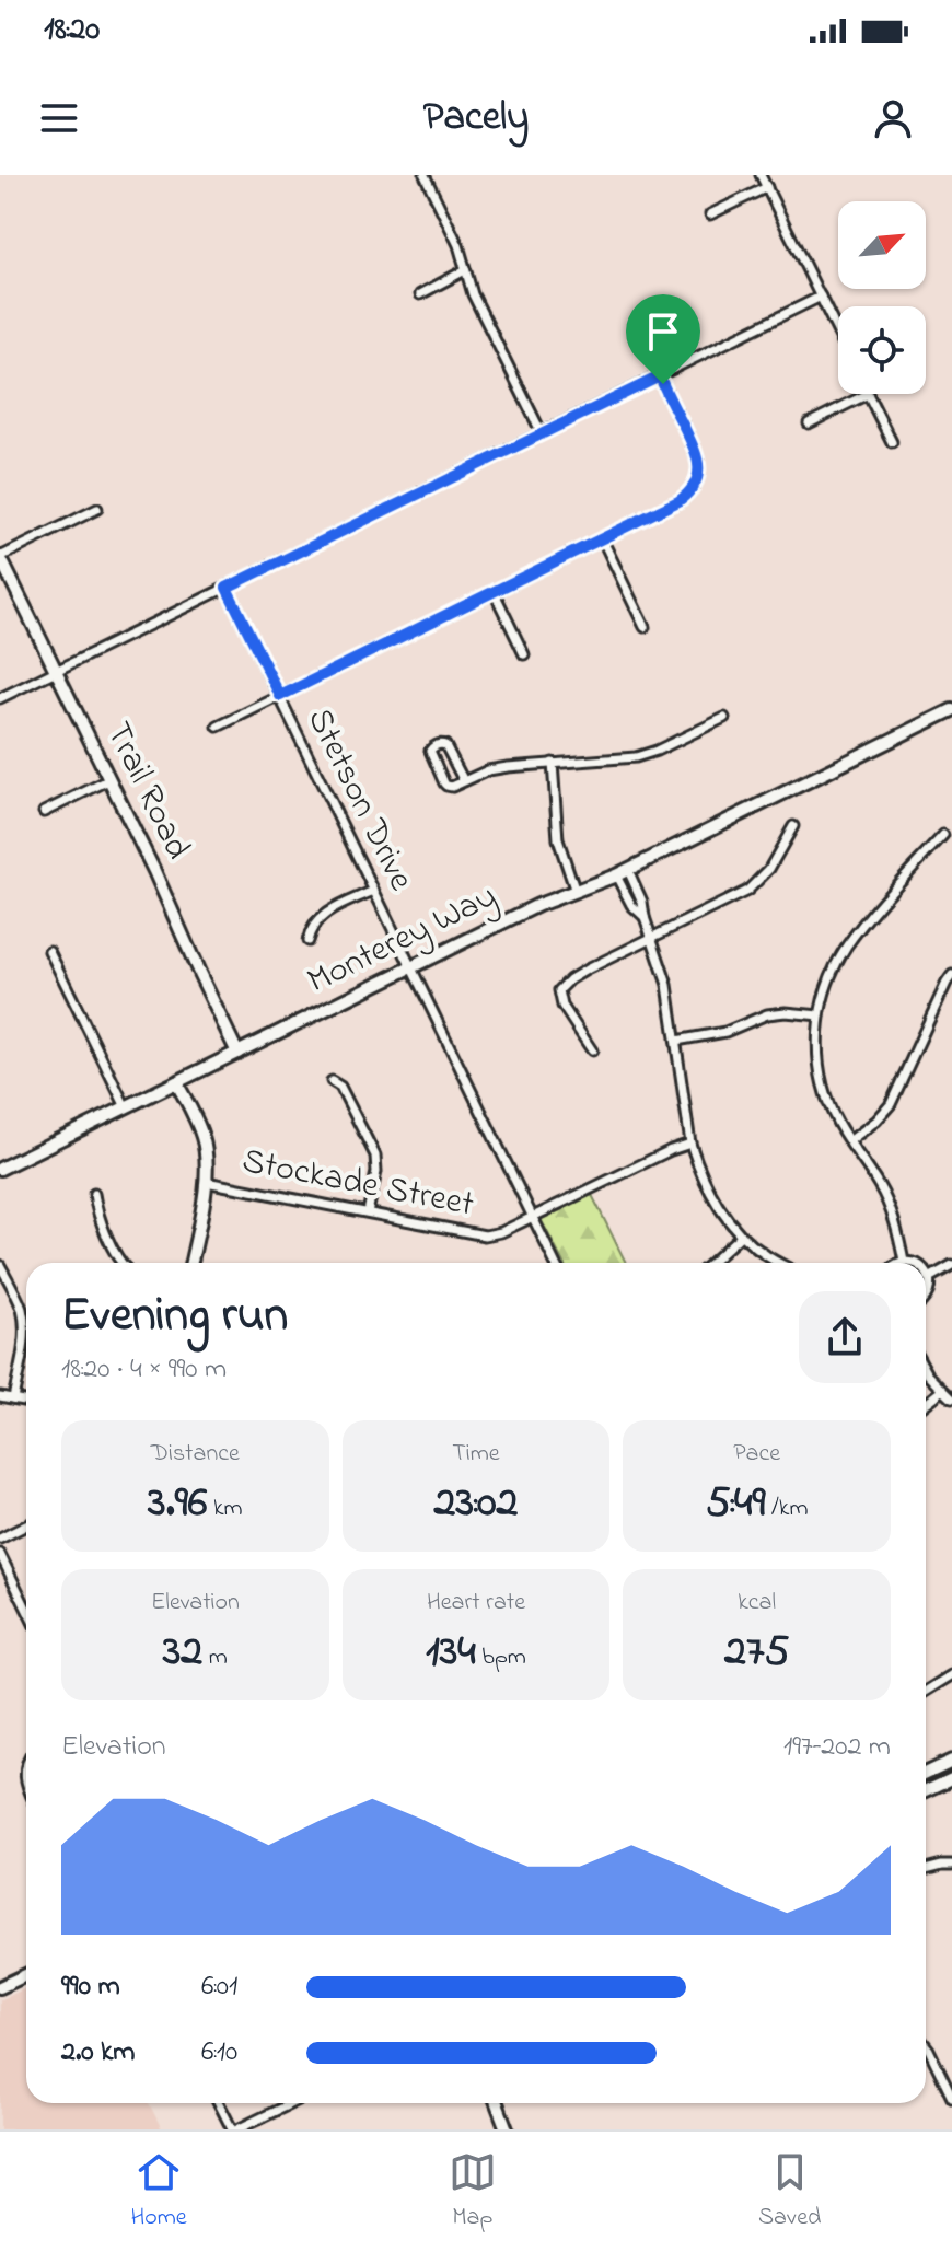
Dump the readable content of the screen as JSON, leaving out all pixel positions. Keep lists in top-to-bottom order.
{
  "streets": {
    "street": [
      "Trail Road",
      "Stetson Drive",
      "Monterey Way",
      "Stockade Street"
    ]
  },
  "crossings": [
    ["Trail Road", "Monterey Way"],
    ["Stetson Drive", "Monterey Way"],
    ["Stetson Drive", "Stockade Street"]
  ],
  "north": "top right",
  "page": {
    "status": "18:20",
    "header": "Pacely",
    "heading": ["Evening run", "18:20 · 4 × 990 m"],
    "stats": [
      ["Distance", "3.96 km"],
      ["Time", "23:02"],
      ["Pace", "5:49 /km"],
      ["Elevation", "32 m"],
      ["Heart rate", "134 bpm"],
      ["kcal", "275"]
    ],
    "chart": ["Elevation", "197–202 m"],
    "list": [
      {
        "name": "990 m",
        "note": "6:01"
      },
      {
        "name": "2.0 km",
        "note": "6:10"
      }
    ],
    "tabs": ["Home", "Map", "Saved"]
  }
}
